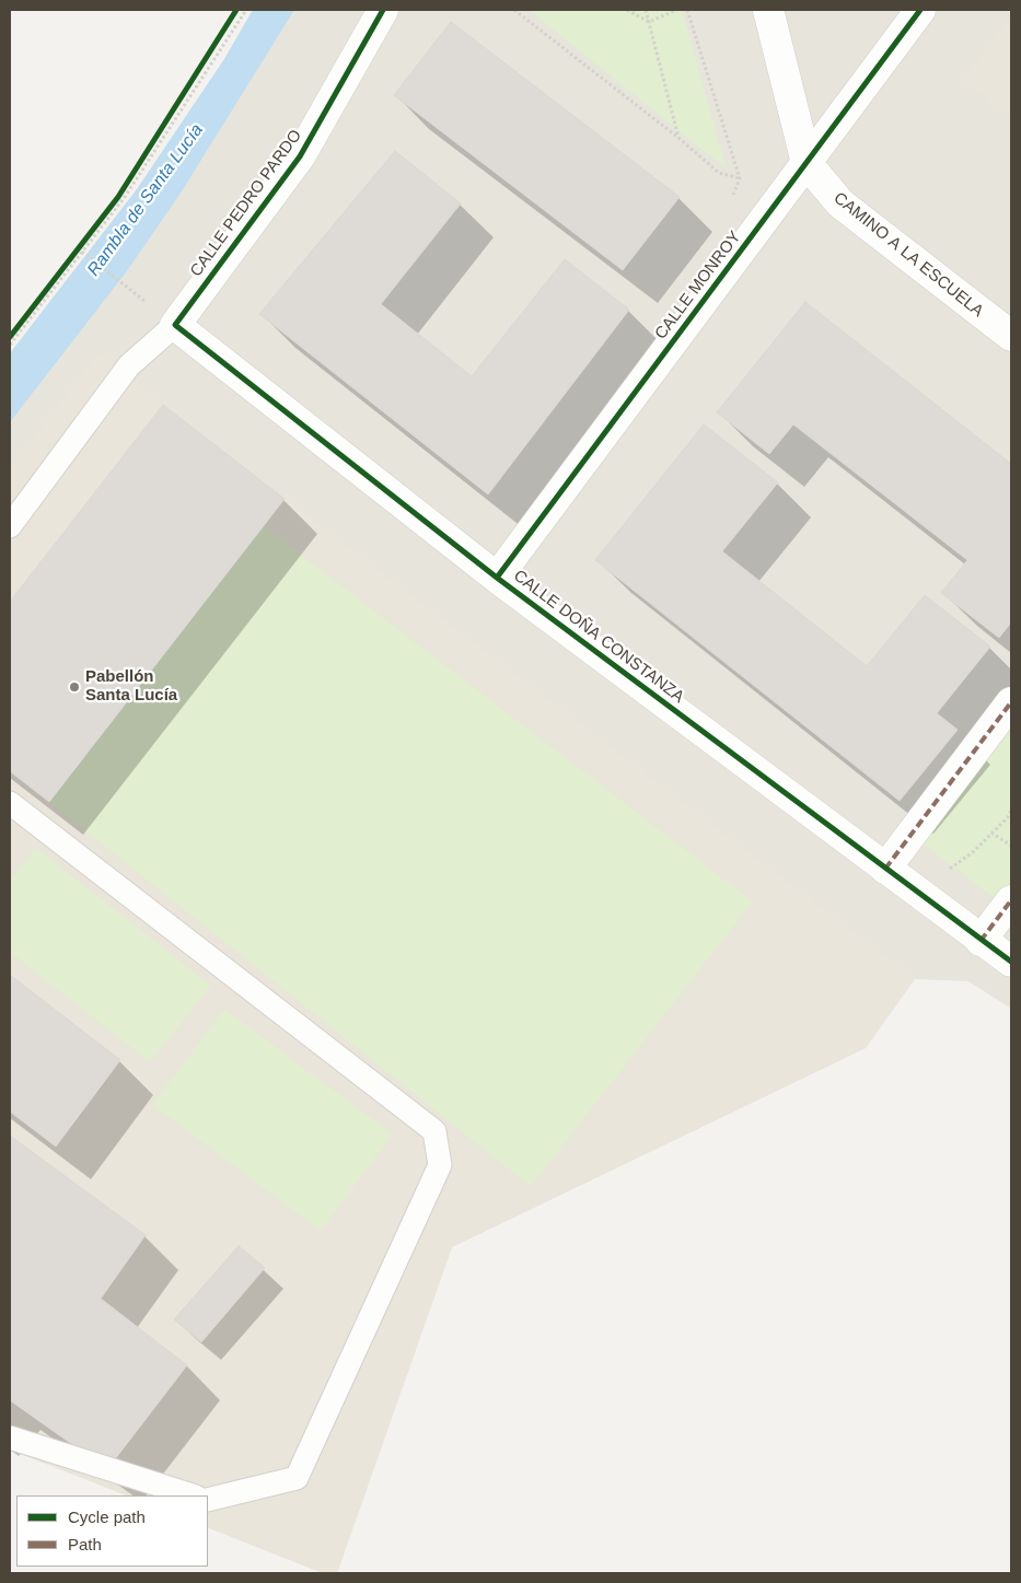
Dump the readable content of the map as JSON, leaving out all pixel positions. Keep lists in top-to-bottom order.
{
  "streets": {
    "street": [
      "CALLE PEDRO PARDO",
      "CAMINO A LA ESCUELA",
      "CALLE MONROY",
      "CALLE DOÑA CONSTANZA"
    ]
  },
  "crossings": [
    ["CALLE PEDRO PARDO", "CALLE DOÑA CONSTANZA"],
    ["CAMINO A LA ESCUELA", "CALLE MONROY"],
    ["CALLE MONROY", "CALLE DOÑA CONSTANZA"]
  ],
  "water": ["Rambla de Santa Lucía"],
  "places": ["Pabellón Santa Lucía"],
  "legend": ["Cycle path", "Path"]
}
